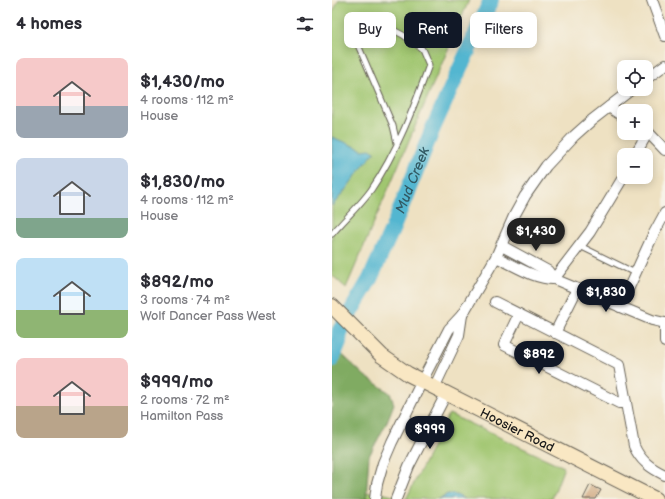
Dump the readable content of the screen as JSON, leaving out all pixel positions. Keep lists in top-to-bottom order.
{
  "streets": {
    "street": ["Hoosier Road"]
  },
  "water": ["Mud Creek"],
  "page": {
    "heading": "4 homes",
    "chip": ["Buy", "Rent", "Filters"],
    "list": [
      {
        "name": "$1,430/mo",
        "note": "4 rooms · 112 m² · House"
      },
      {
        "name": "$1,830/mo",
        "note": "4 rooms · 112 m² · House"
      },
      {
        "name": "$892/mo",
        "note": "3 rooms · 74 m² · Wolf Dancer Pass West"
      },
      {
        "name": "$999/mo",
        "note": "2 rooms · 72 m² · Hamilton Pass"
      }
    ],
    "map_buttons": ["+", "−"],
    "price": [
      "$1,430",
      "$1,830",
      "$892",
      "$999"
    ]
  }
}
